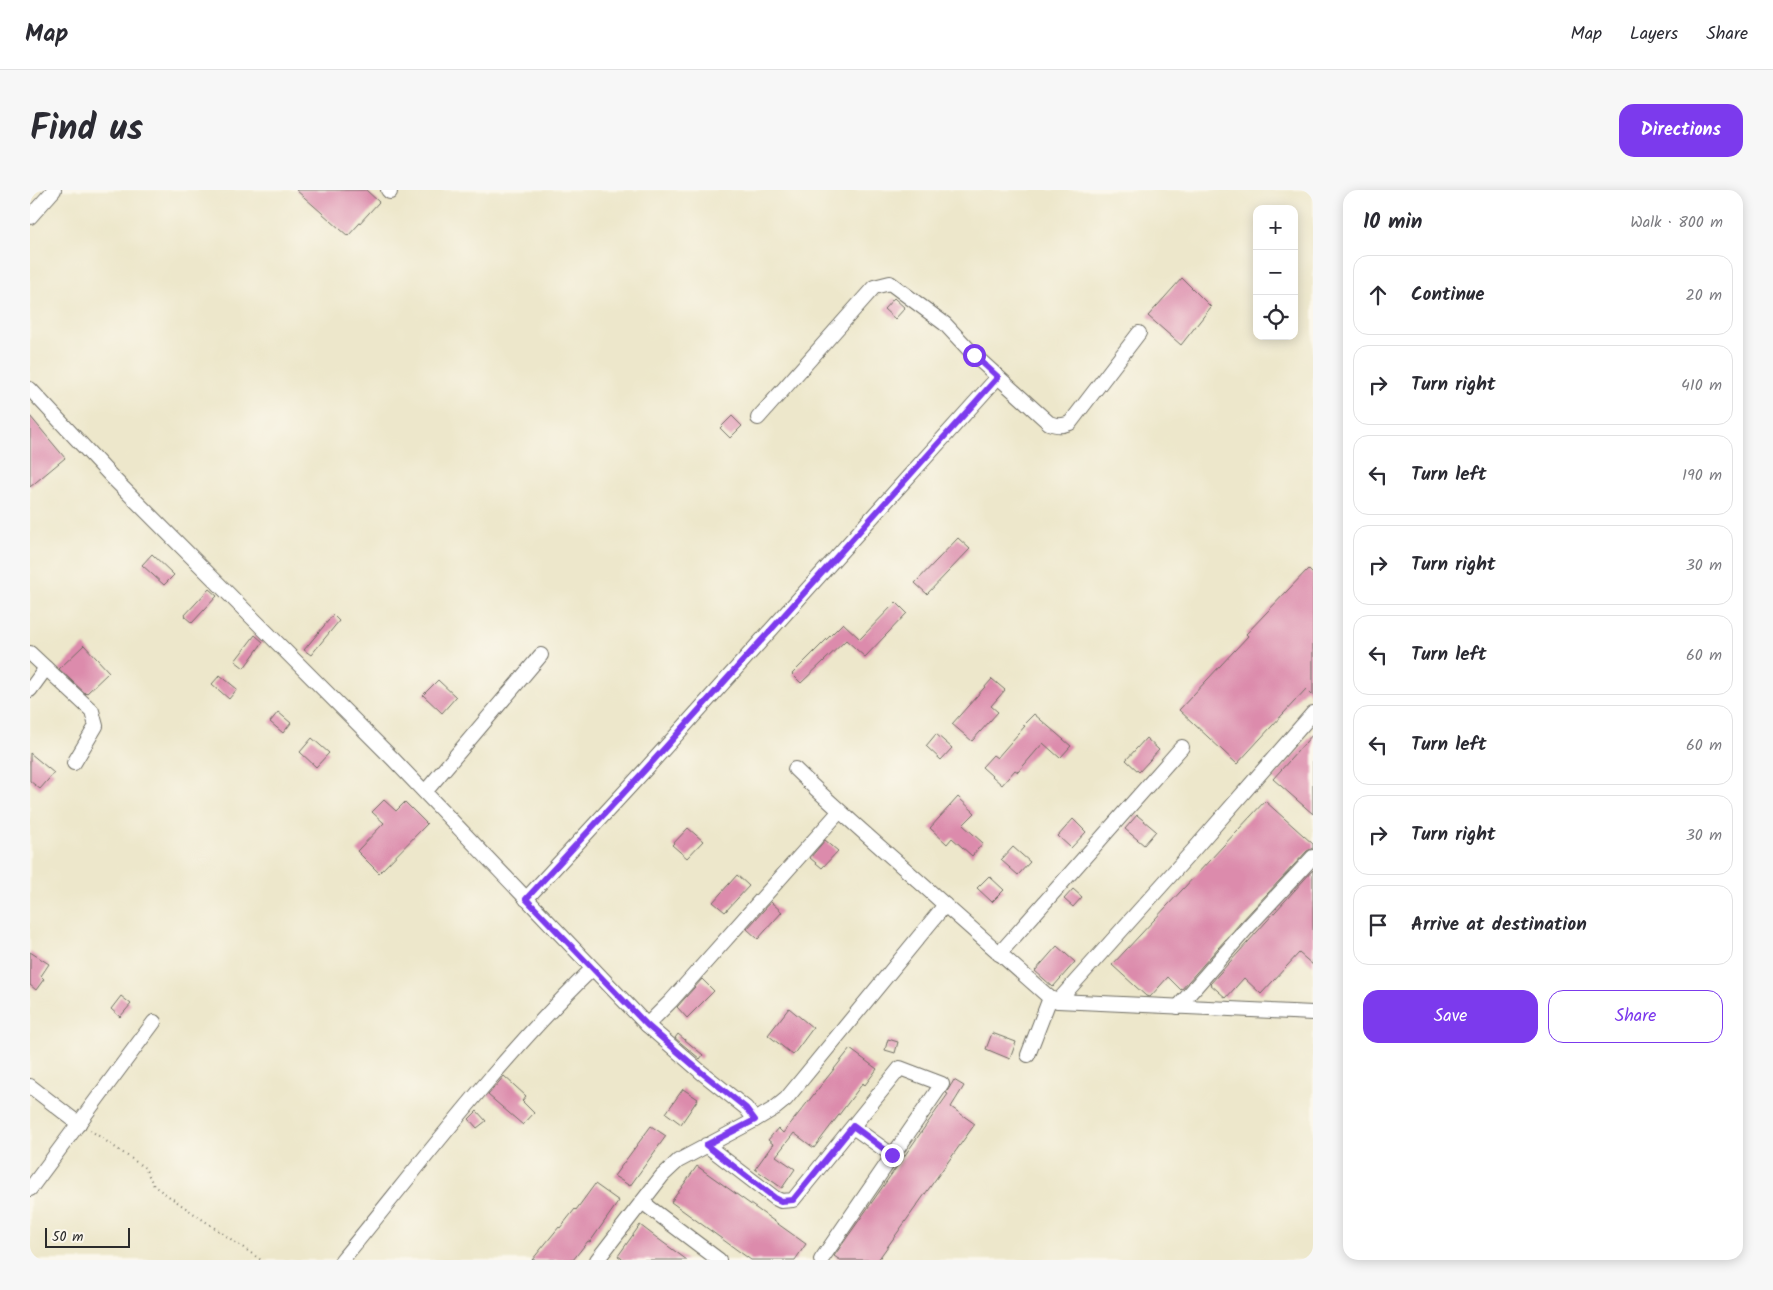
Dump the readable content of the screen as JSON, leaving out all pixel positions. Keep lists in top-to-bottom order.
{
  "scale_bar": "50 m",
  "page": {
    "header": "Map",
    "nav": ["Map", "Layers", "Share"],
    "title": "Find us",
    "buttons": [
      "Directions",
      ["Save", "Share"]
    ],
    "heading": ["10 min", "Walk · 800 m"],
    "map_buttons": ["+", "−"],
    "list": [
      ["Continue", "20 m"],
      ["Turn right", "410 m"],
      ["Turn left", "190 m"],
      ["Turn right", "30 m"],
      ["Turn left", "60 m"],
      ["Turn left", "60 m"],
      ["Turn right", "30 m"],
      "Arrive at destination"
    ],
    "scale": "50 m"
  }
}
